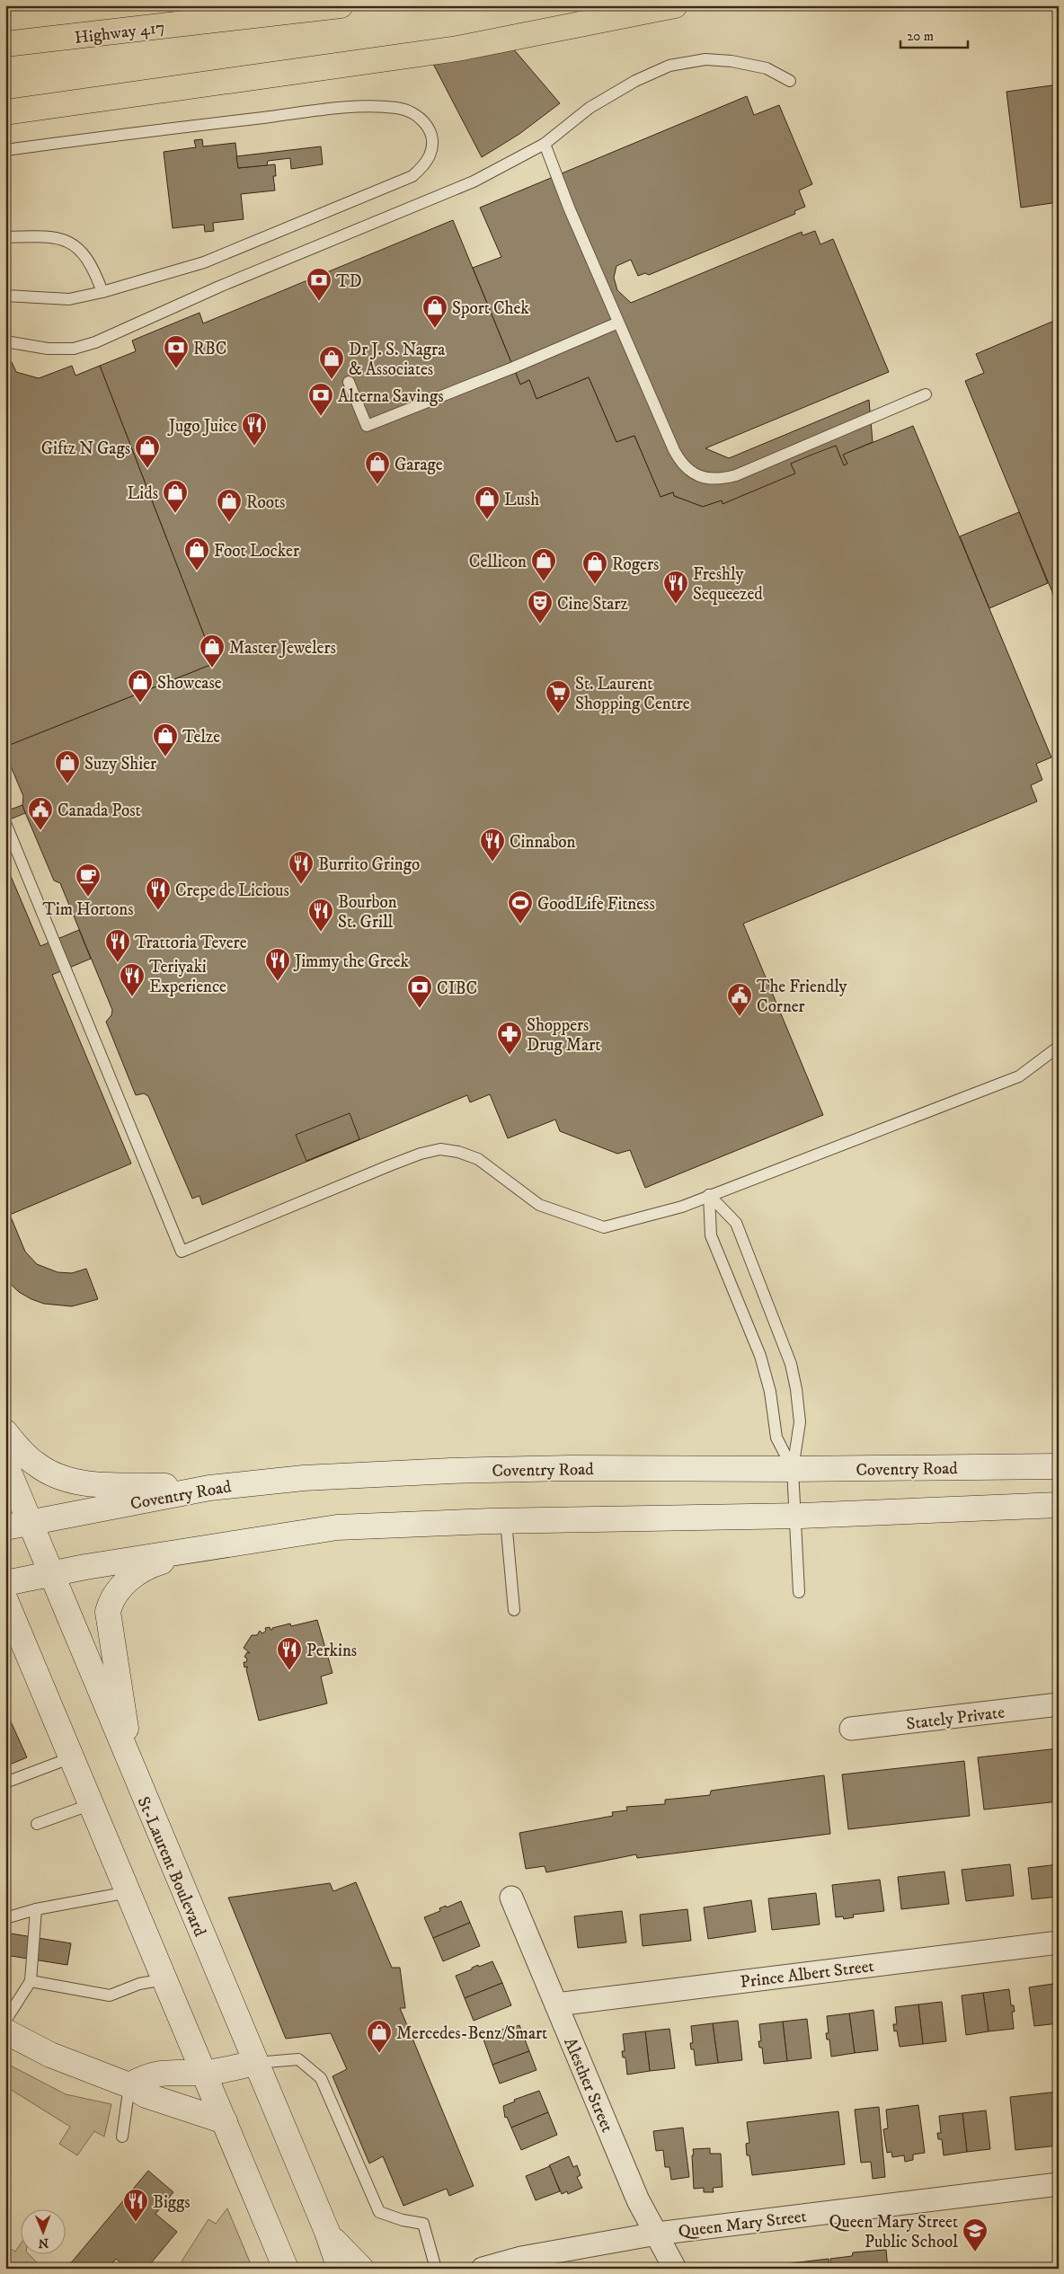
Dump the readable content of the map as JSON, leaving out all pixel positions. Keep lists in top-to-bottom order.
{
  "streets": {
    "highway": ["Highway 417"],
    "main road": ["Coventry Road", "St-Laurent Boulevard"],
    "street": [
      "Stately Private",
      "Prince Albert Street",
      "Alesther Street",
      "Queen Mary Street"
    ]
  },
  "crossings": [
    ["Coventry Road", "St-Laurent Boulevard"],
    ["Prince Albert Street", "Alesther Street"],
    ["Alesther Street", "Queen Mary Street"]
  ],
  "places": {
    "bank": [
      "TD",
      "RBC",
      "Alterna Savings",
      "CIBC"
    ],
    "shop": [
      "Sport Chek",
      "Dr J. S. Nagra & Associates",
      "Giftz N Gags",
      "Garage",
      "Lids",
      "Lush",
      "Roots",
      "Foot Locker",
      "Cellicon",
      "Rogers",
      "Master Jewelers",
      "Showcase",
      "Telze",
      "Suzy Shier",
      "Mercedes-Benz/Smart"
    ],
    "restaurant": [
      "Jugo Juice",
      "Freshly Sequeezed",
      "Cinnabon",
      "Burrito Gringo",
      "Crepe de Licious",
      "Bourbon St. Grill",
      "Trattoria Tevere",
      "Jimmy the Greek",
      "Teriyaki Experience",
      "Perkins",
      "Biggs"
    ],
    "theatre": ["Cine Starz"],
    "supermarket": ["St. Laurent Shopping Centre"],
    "public building": ["Canada Post", "The Friendly Corner"],
    "cafe": ["Tim Hortons"],
    "sports": ["GoodLife Fitness"],
    "pharmacy": ["Shoppers Drug Mart"],
    "school or university": ["Queen Mary Street Public School"]
  },
  "scale_bar": "20 m",
  "north": "bottom"
}
